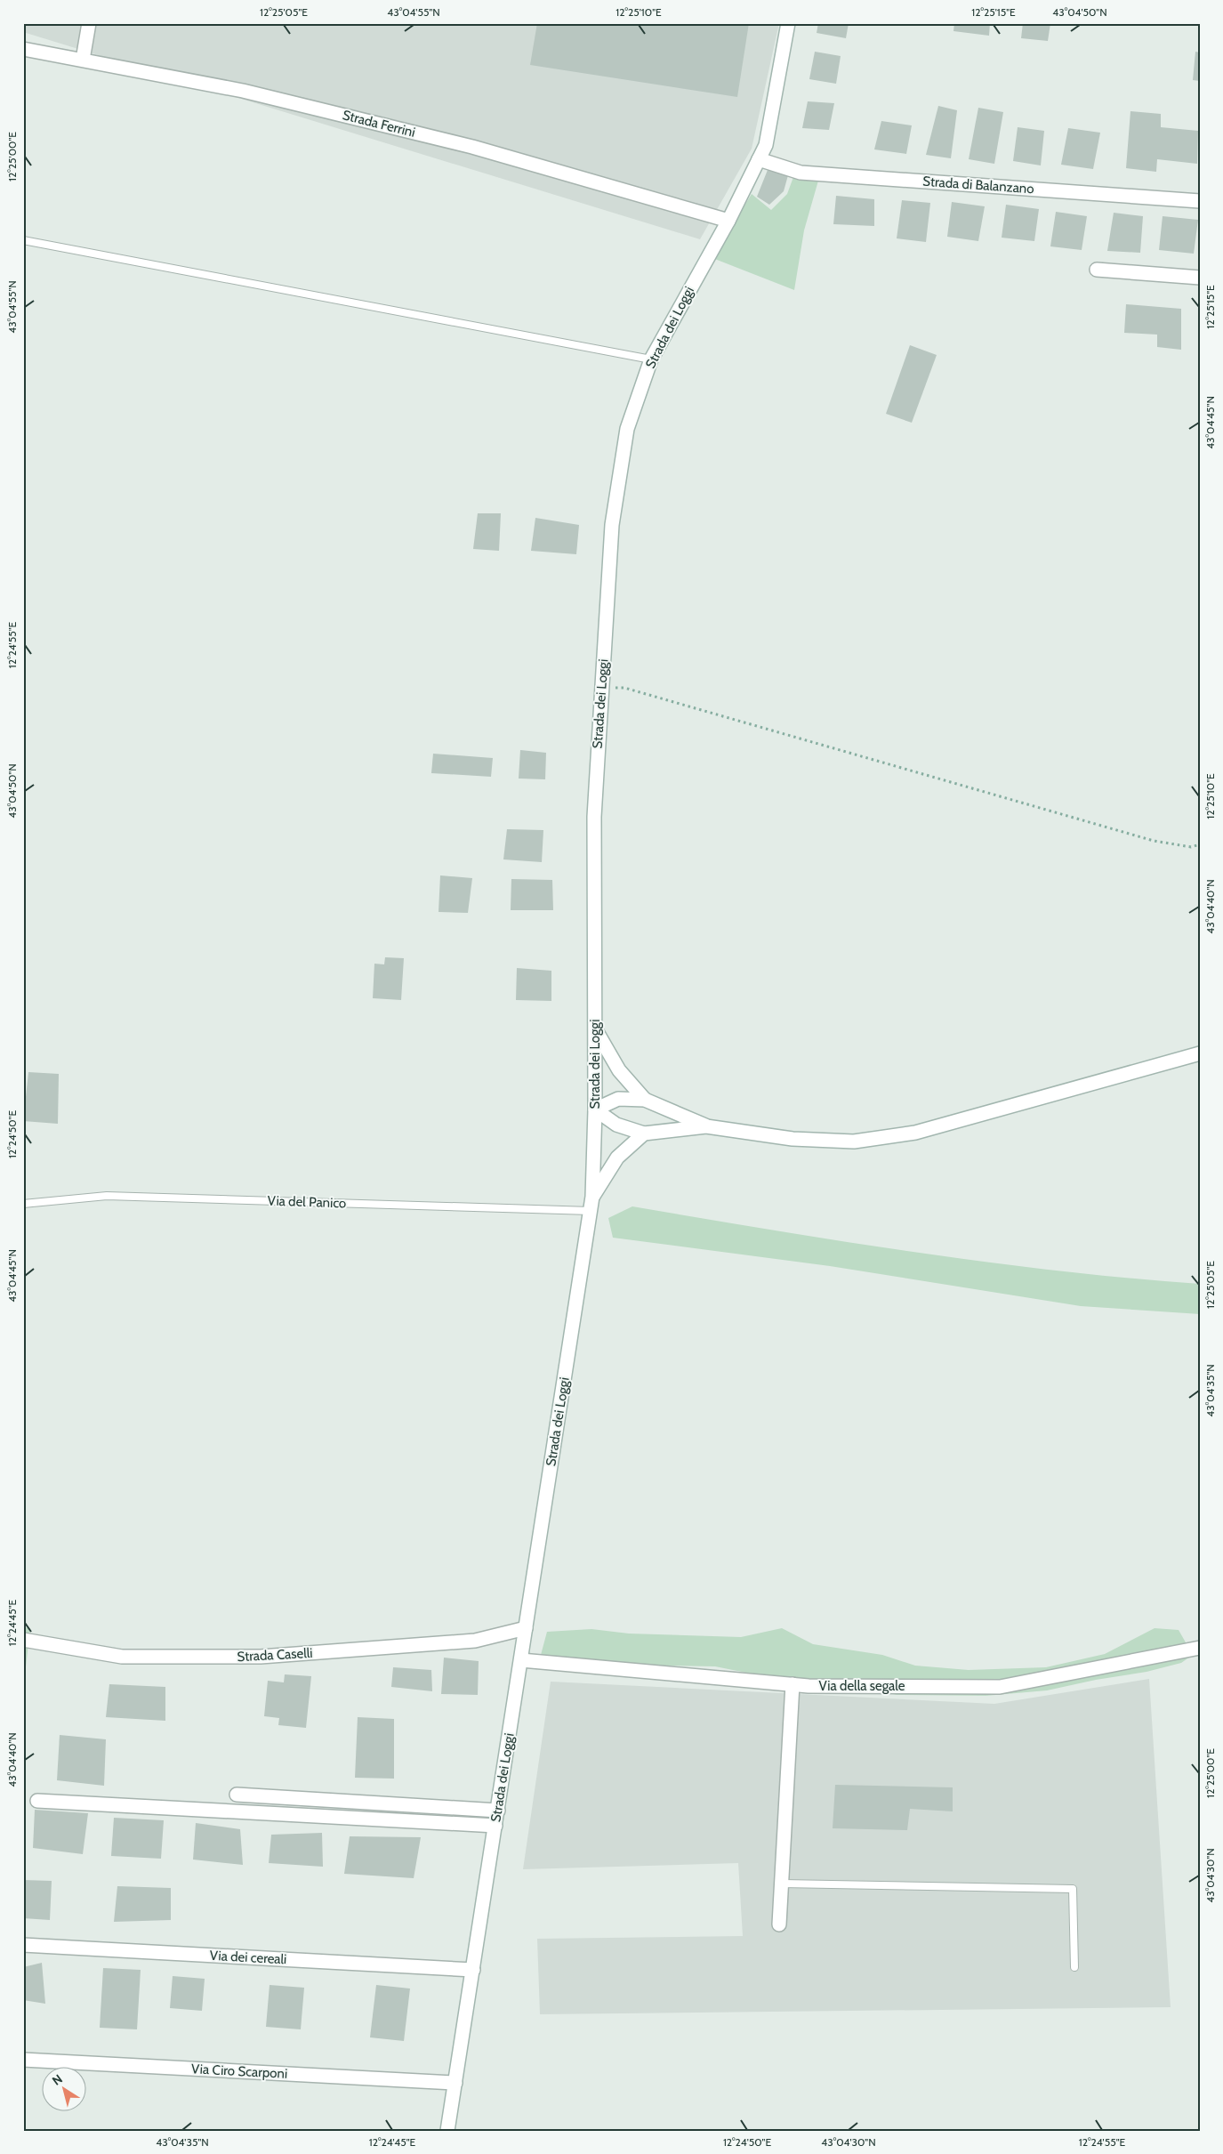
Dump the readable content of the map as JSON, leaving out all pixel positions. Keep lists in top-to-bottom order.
{
  "streets": {
    "street": [
      "Strada Ferrini",
      "Strada di Balanzano",
      "Strada dei Loggi",
      "Strada Caselli",
      "Via della segale",
      "Via dei cereali",
      "Via Ciro Scarponi"
    ],
    "lane": ["Via del Panico"]
  },
  "crossings": [
    ["Strada Ferrini", "Strada dei Loggi"],
    ["Strada di Balanzano", "Strada dei Loggi"],
    ["Strada dei Loggi", "Via del Panico"],
    ["Strada dei Loggi", "Strada Caselli"],
    ["Strada dei Loggi", "Via della segale"],
    ["Strada dei Loggi", "Via dei cereali"],
    ["Strada dei Loggi", "Via Ciro Scarponi"]
  ],
  "north": "top left",
  "coordinates": [
    "12°25'05\"E",
    "43°04'55\"N",
    "12°25'10\"E",
    "12°25'15\"E",
    "43°04'50\"N",
    "12°25'00\"E",
    "43°04'45\"N",
    "12°24'55\"E",
    "43°04'40\"N",
    "12°24'50\"E",
    "43°04'35\"N",
    "12°24'45\"E",
    "43°04'30\"N"
  ]
}
